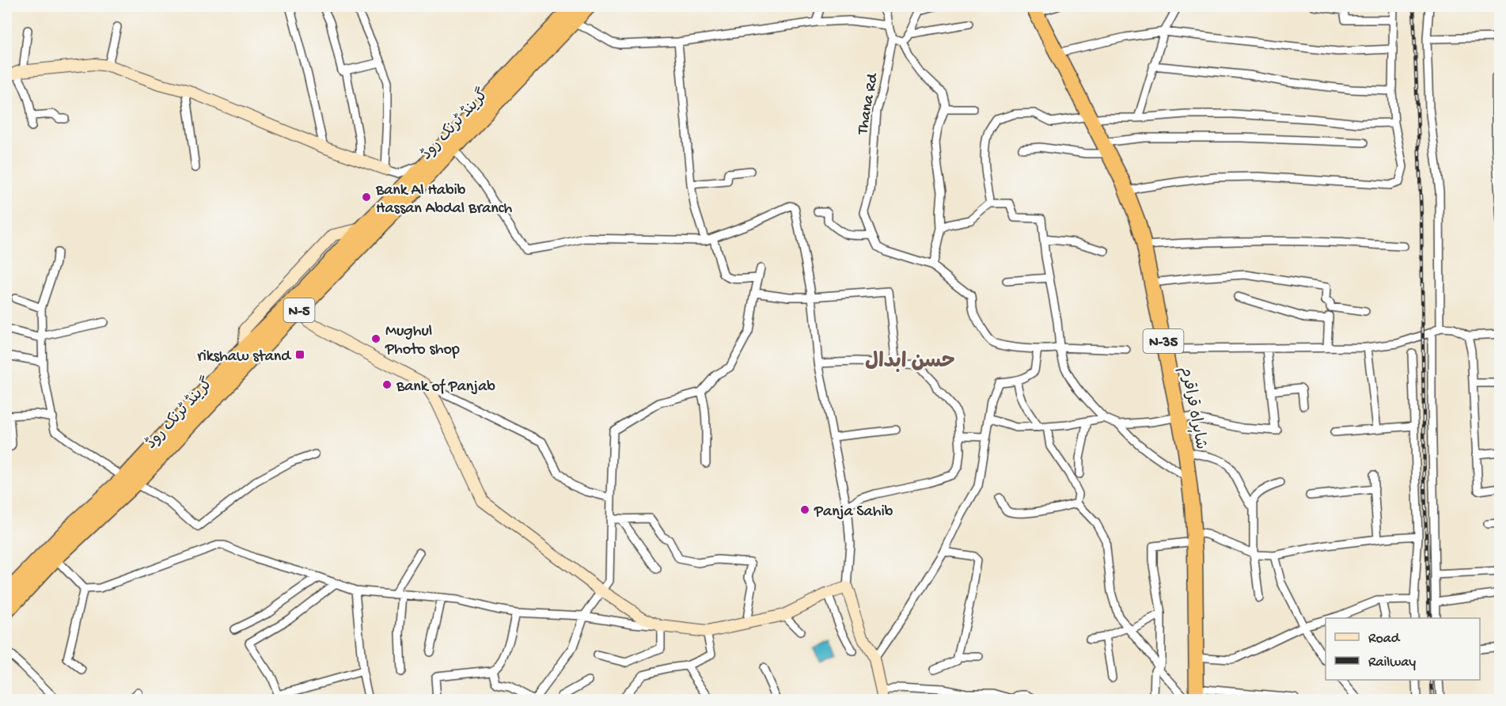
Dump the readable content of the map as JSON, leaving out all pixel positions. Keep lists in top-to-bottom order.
{
  "streets": {
    "highway": [
      "گرینڈ ٹرنک روڈ",
      "N-5",
      "N-35",
      "شاہراہ قراقرم"
    ],
    "street": ["Thana Rd"]
  },
  "districts": ["حسن ابدال"],
  "places": {
    "other": [
      "Bank Al Habib Hassan Abdal Branch",
      "Mughul Photo shop",
      "Bank of Panjab",
      "Panja Sahib"
    ],
    "transit": ["rikshaw stand"]
  },
  "legend": ["Road", "Railway"]
}
